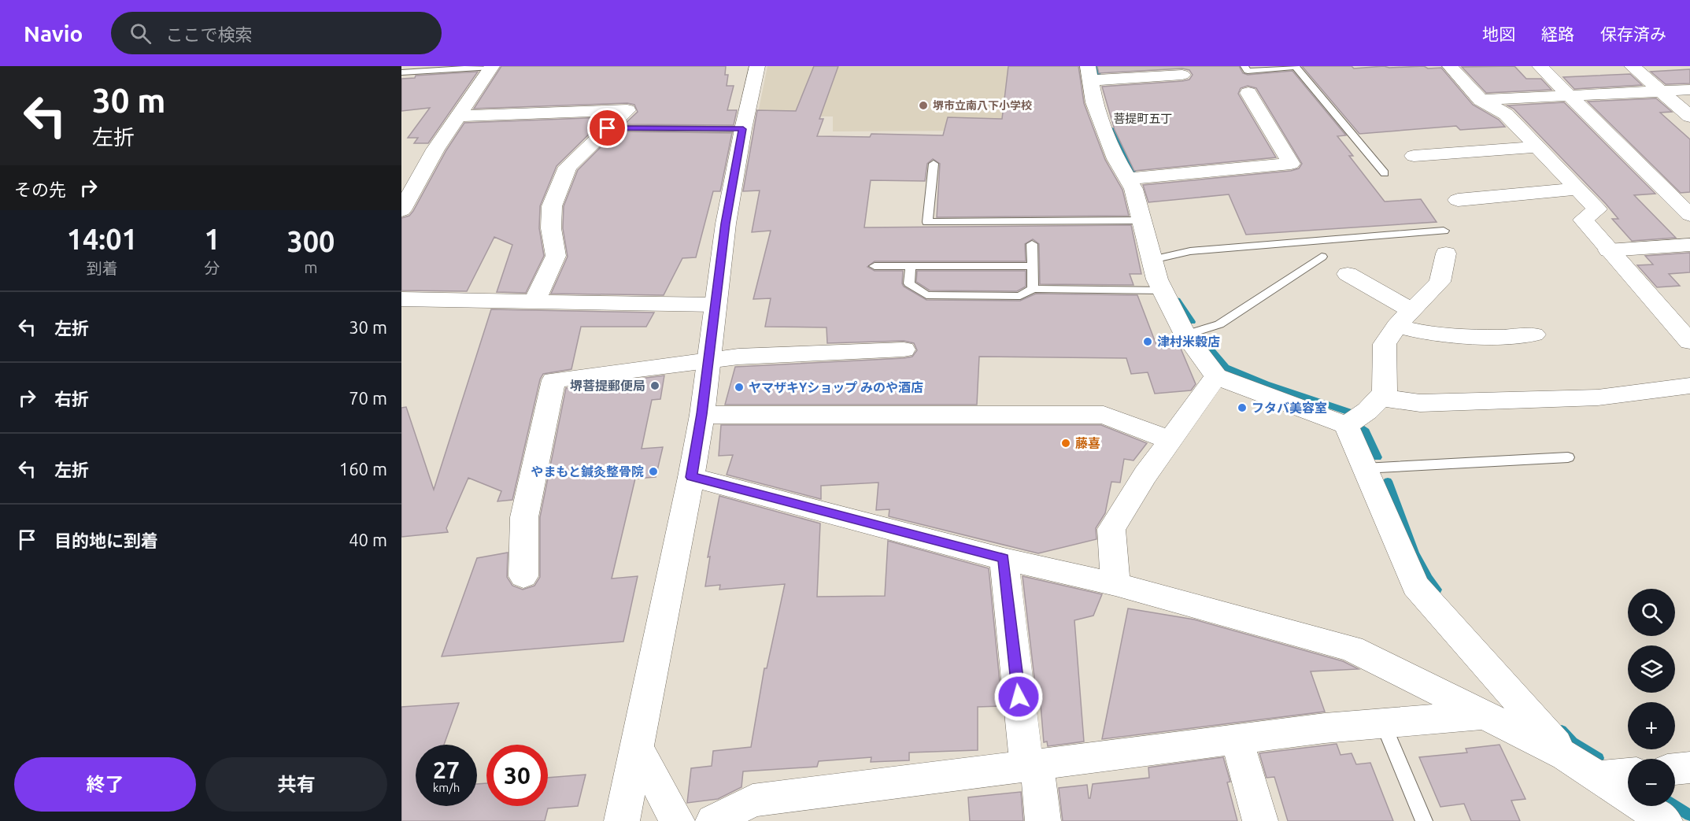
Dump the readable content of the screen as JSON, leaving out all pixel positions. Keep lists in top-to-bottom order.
{
  "districts": ["菩提町五丁"],
  "places": [
    "堺市立南八下小学校",
    "津村米穀店",
    "堺菩提郵便局",
    "ヤマザキYショップ みのや酒店",
    "フタバ美容室",
    "藤喜",
    "やまもと鍼灸整骨院"
  ],
  "page": {
    "header": "Navio",
    "search": "ここで検索",
    "nav": ["地図", "経路", "保存済み"],
    "turn": ["30 m", "左折"],
    "then": "その先",
    "eta": [
      "14:01",
      "到着",
      "1",
      "分",
      "300",
      "m"
    ],
    "list": [
      {
        "name": "左折",
        "value": "30 m"
      },
      {
        "name": "右折",
        "value": "70 m"
      },
      {
        "name": "左折",
        "value": "160 m"
      },
      {
        "name": "目的地に到着",
        "value": "40 m"
      }
    ],
    "map_buttons": ["+", "−"],
    "speed": "27 km/h",
    "limit": "30",
    "buttons": ["終了", "共有"]
  }
}
